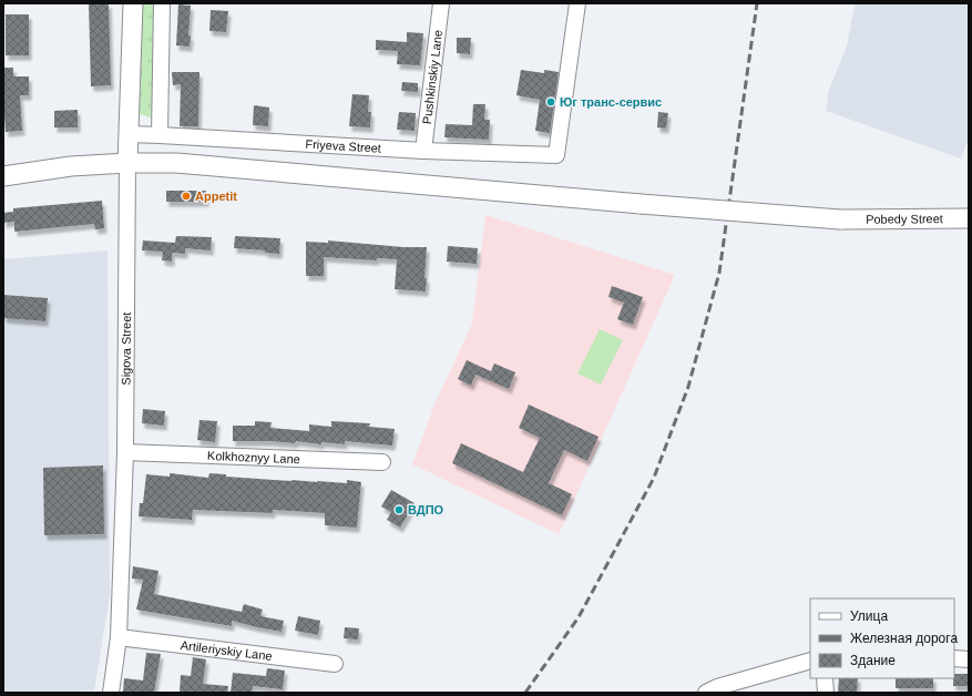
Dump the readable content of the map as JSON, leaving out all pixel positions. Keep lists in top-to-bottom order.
{
  "streets": {
    "main road": ["Pobedy Street", "Sigova Street"],
    "street": [
      "Pushkinskiy Lane",
      "Friyeva Street",
      "Kolkhoznyy Lane",
      "Artileriyskiy Lane"
    ]
  },
  "crossings": [
    ["Pushkinskiy Lane", "Friyeva Street"],
    ["Friyeva Street", "Sigova Street"],
    ["Pobedy Street", "Sigova Street"],
    ["Sigova Street", "Kolkhoznyy Lane"],
    ["Sigova Street", "Artileriyskiy Lane"]
  ],
  "places": ["Юг транс-сервис", "Appetit", "ВДПО"],
  "legend": ["Улица", "Железная дорога", "Здание"]
}
